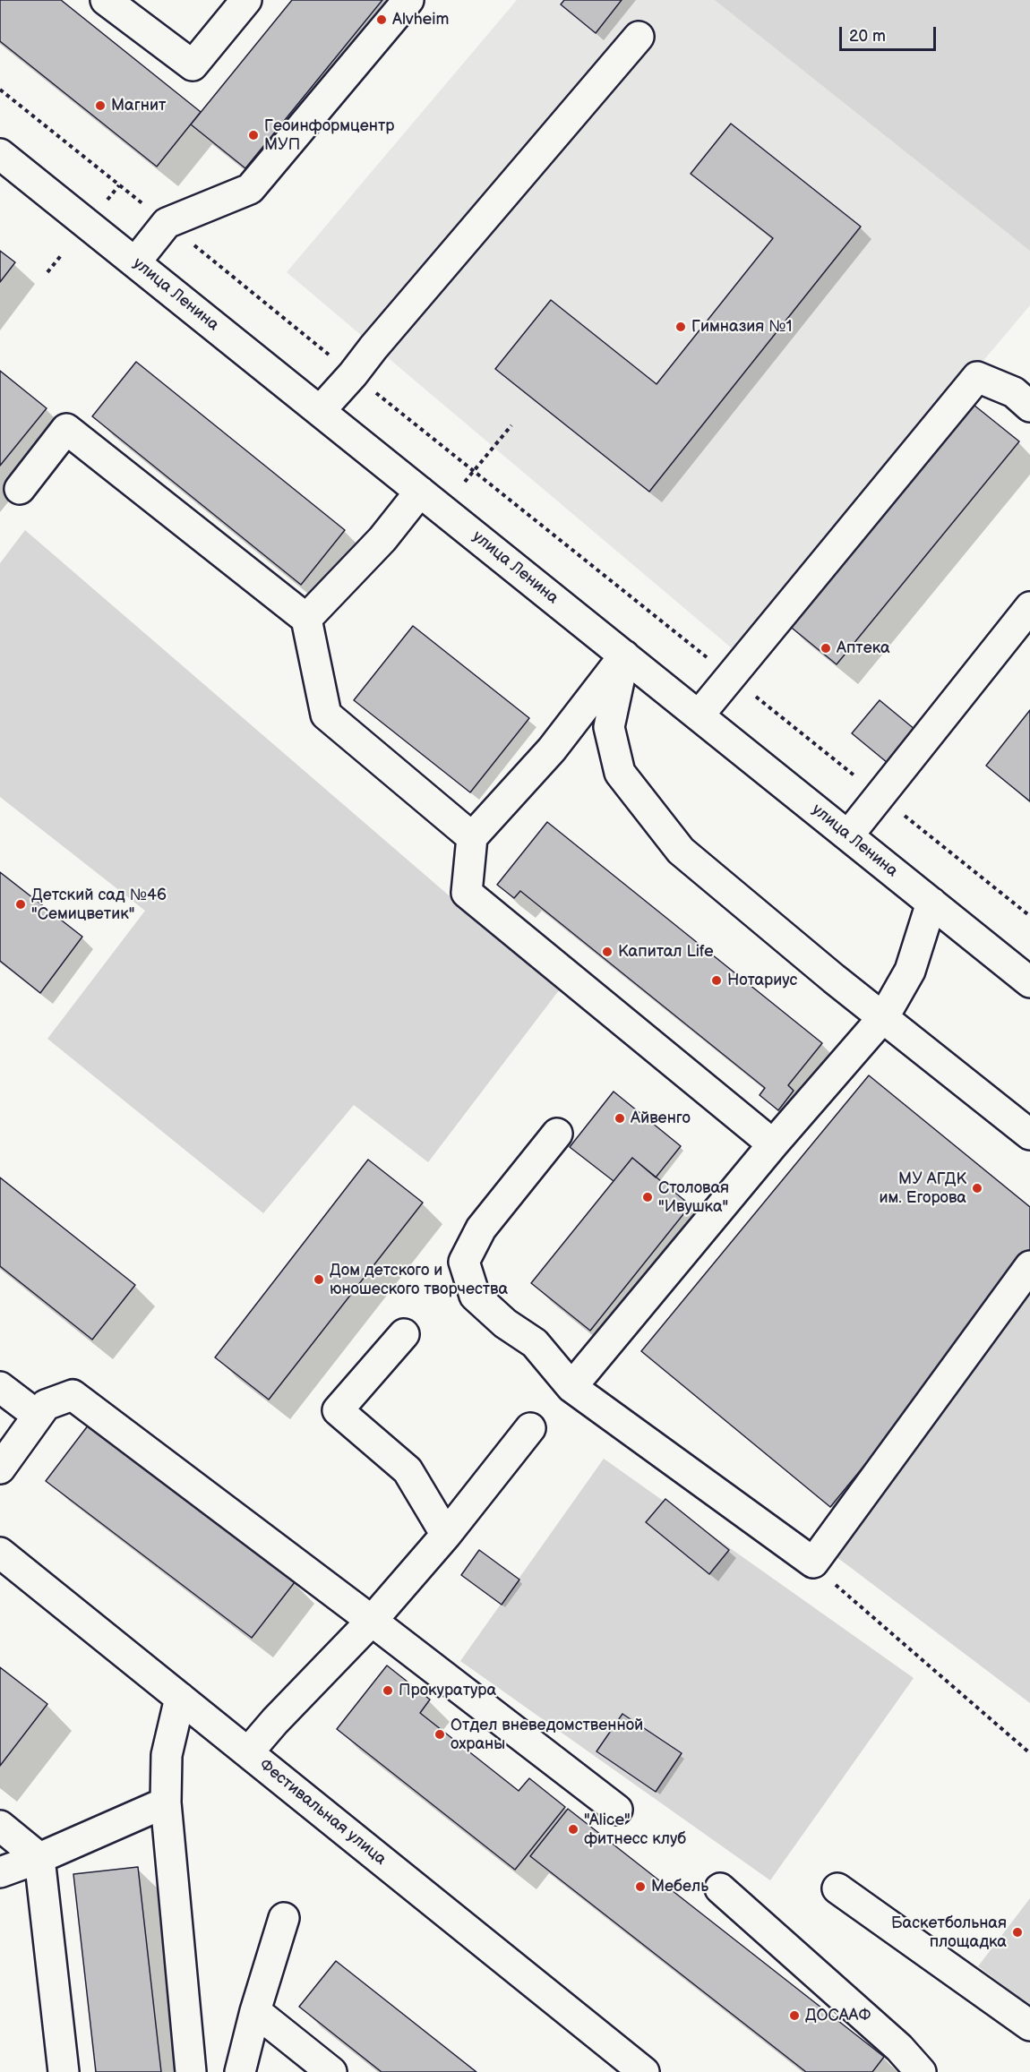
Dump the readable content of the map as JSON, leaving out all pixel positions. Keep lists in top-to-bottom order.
{
  "streets": {
    "street": ["улица Ленина", "Фестивальная улица"]
  },
  "places": [
    "Alvheim",
    "Магнит",
    "Геоинформцентр МУП",
    "Гимназия №1",
    "Аптека",
    "Детский сад №46 \"Семицветик\"",
    "Капитал Life",
    "Нотариус",
    "Айвенго",
    "МУ АГДК им. Егорова",
    "Столовая \"Ивушка\"",
    "Дом детского и юношеского творчества",
    "Прокуратура",
    "Отдел вневедомственной охраны",
    "\"Alice\" фитнесс клуб",
    "Мебель",
    "Баскетбольная площадка",
    "ДОСААФ"
  ],
  "scale_bar": "20 m"
}
